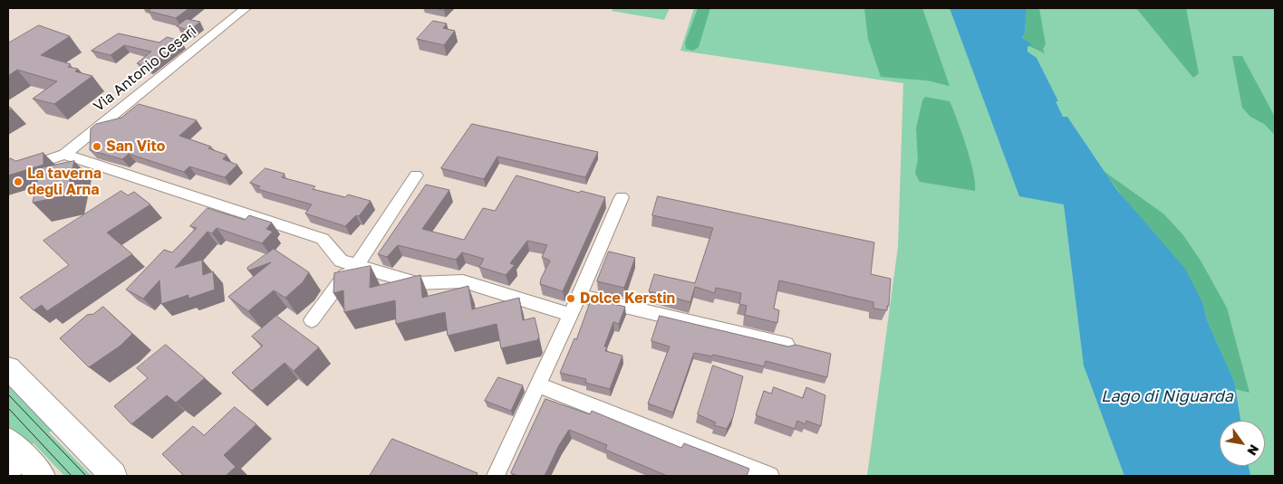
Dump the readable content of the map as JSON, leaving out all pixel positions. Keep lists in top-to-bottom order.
{
  "streets": {
    "street": ["Via Antonio Cesari"]
  },
  "water": ["Lago di Niguarda"],
  "places": ["San Vito", "La taverna degli Arna", "Dolce Kerstin"],
  "north": "bottom right"
}
